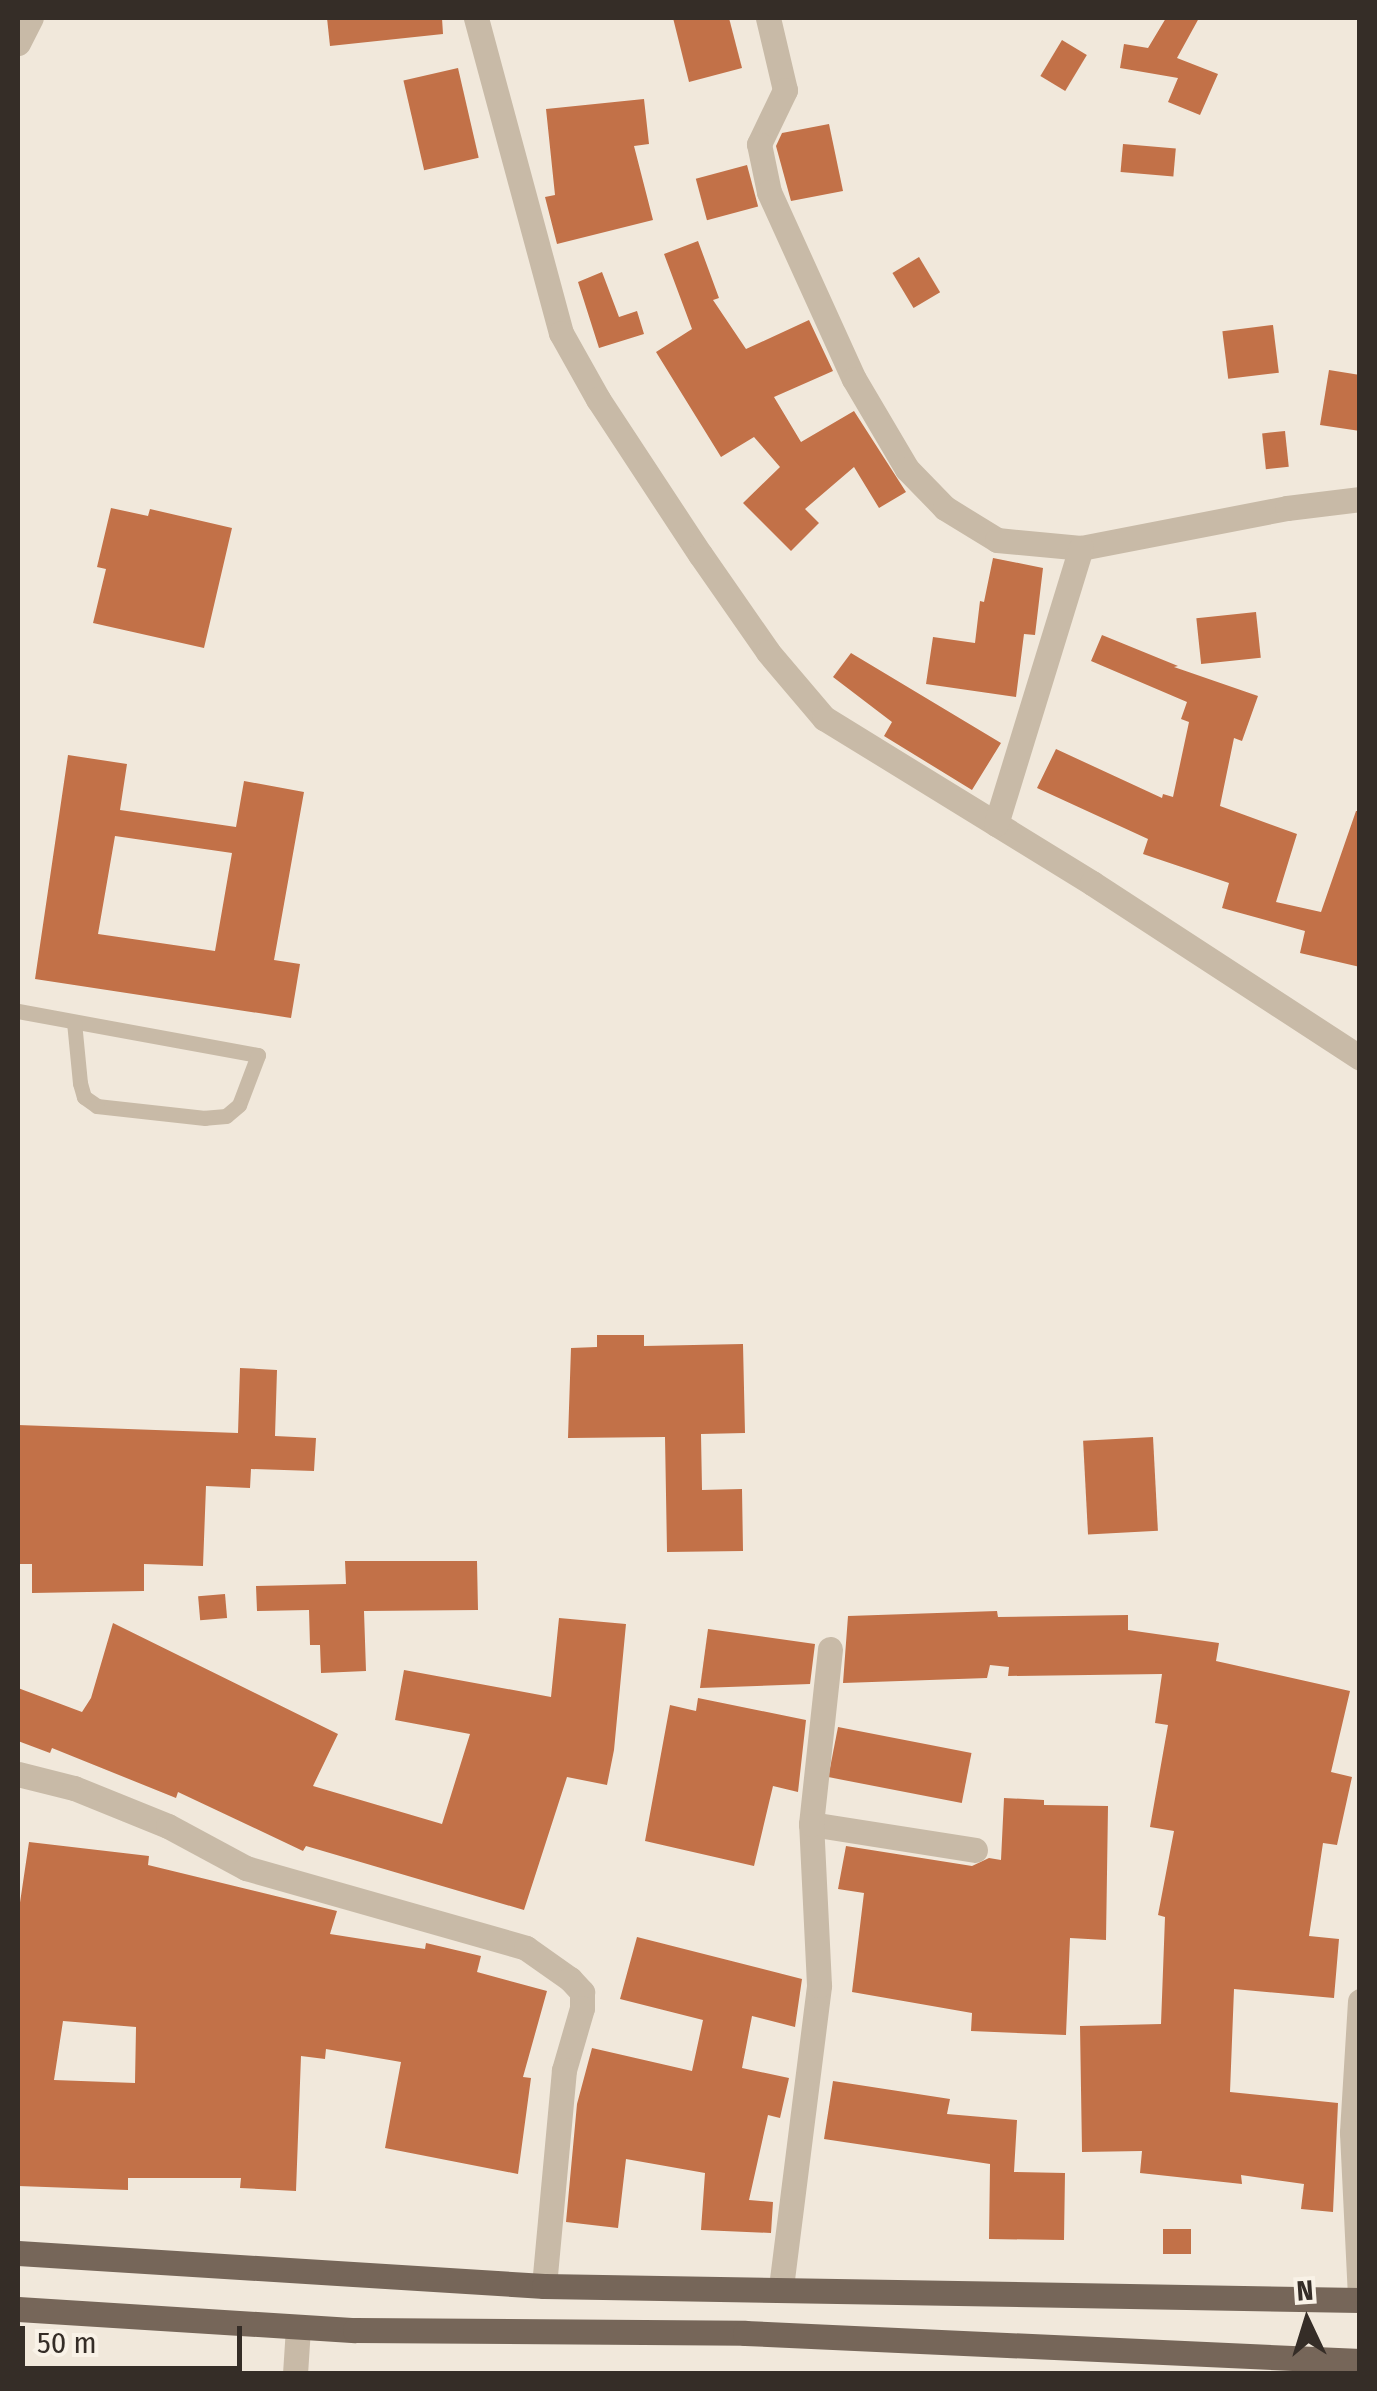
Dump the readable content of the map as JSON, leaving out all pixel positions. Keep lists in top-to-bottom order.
{
  "scale_bar": "50 m",
  "north": "top"
}
